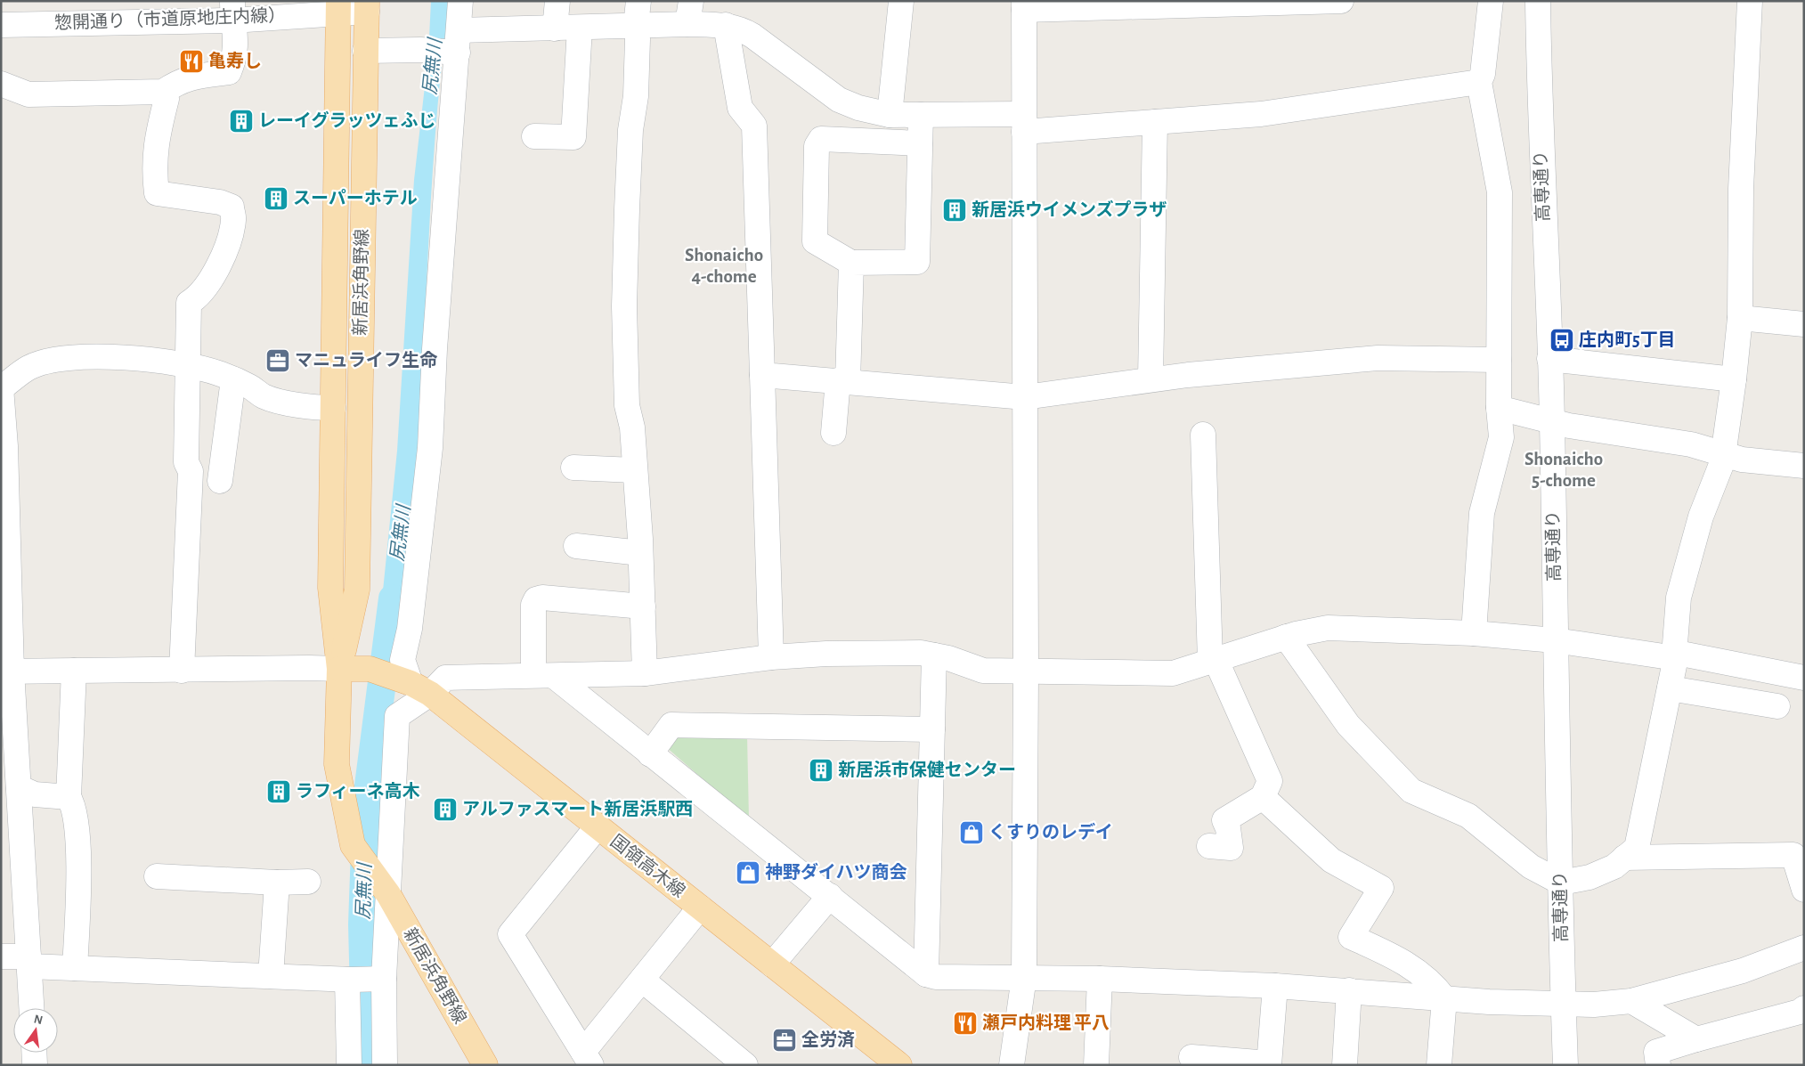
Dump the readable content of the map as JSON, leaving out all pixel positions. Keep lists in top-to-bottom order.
{
  "streets": {
    "main road": ["新居浜角野線", "国領高木線"],
    "street": ["惣開通り（市道原地庄内線）", "高専通り"]
  },
  "crossings": [
    ["惣開通り（市道原地庄内線）", "新居浜角野線"]
  ],
  "districts": ["Shonaicho 4-chome", "Shonaicho 5-chome"],
  "water": ["尻無川"],
  "places": {
    "restaurant": ["亀寿し", "瀬戸内料理 平八"],
    "building": [
      "レーイグラッツェふじ",
      "スーパーホテル",
      "新居浜ウイメンズプラザ",
      "新居浜市保健センター",
      "ラフィーネ高木",
      "アルファスマート新居浜駅西"
    ],
    "bus stop": ["庄内町5丁目"],
    "office": ["マニュライフ生命", "全労済"],
    "shop": ["くすりのレデイ", "神野ダイハツ商会"]
  },
  "north": "top"
}
